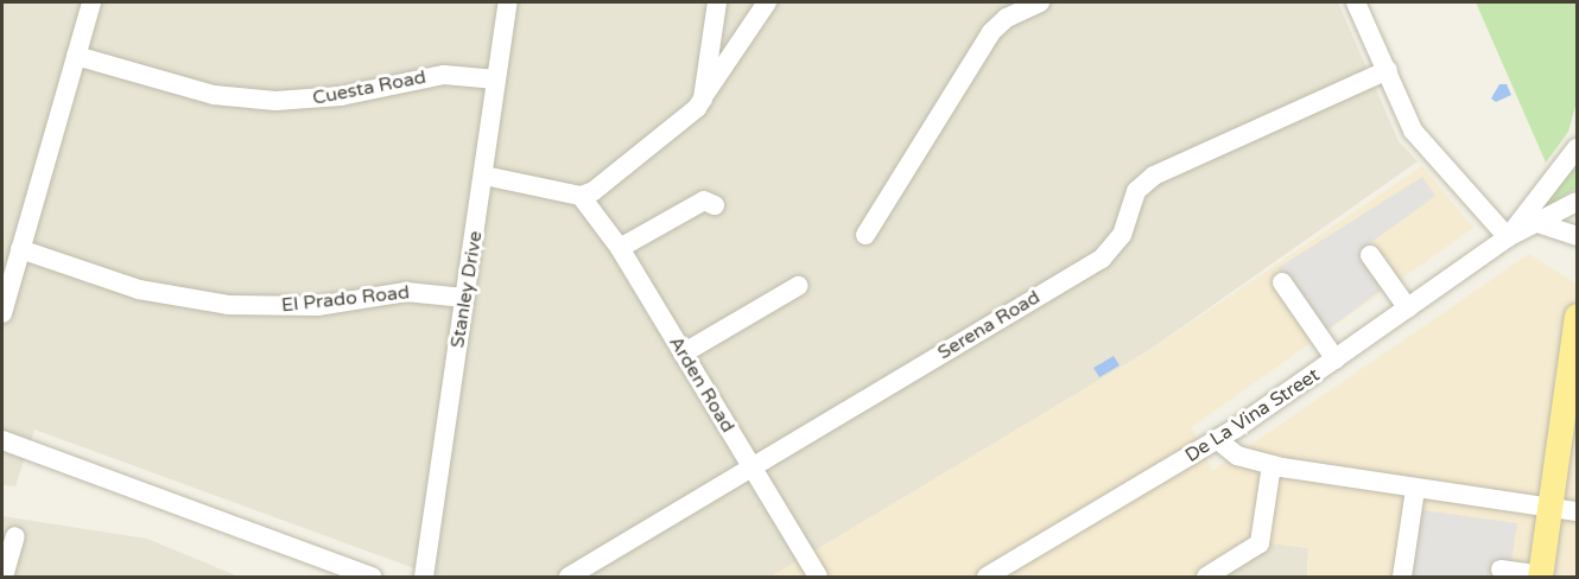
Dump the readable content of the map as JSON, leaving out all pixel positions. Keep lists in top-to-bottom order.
{
  "streets": {
    "street": [
      "Cuesta Road",
      "Stanley Drive",
      "El Prado Road",
      "Serena Road",
      "Arden Road",
      "De La Vina Street"
    ]
  },
  "crossings": [
    ["Cuesta Road", "Stanley Drive"],
    ["Stanley Drive", "El Prado Road"],
    ["Serena Road", "Arden Road"]
  ]
}
